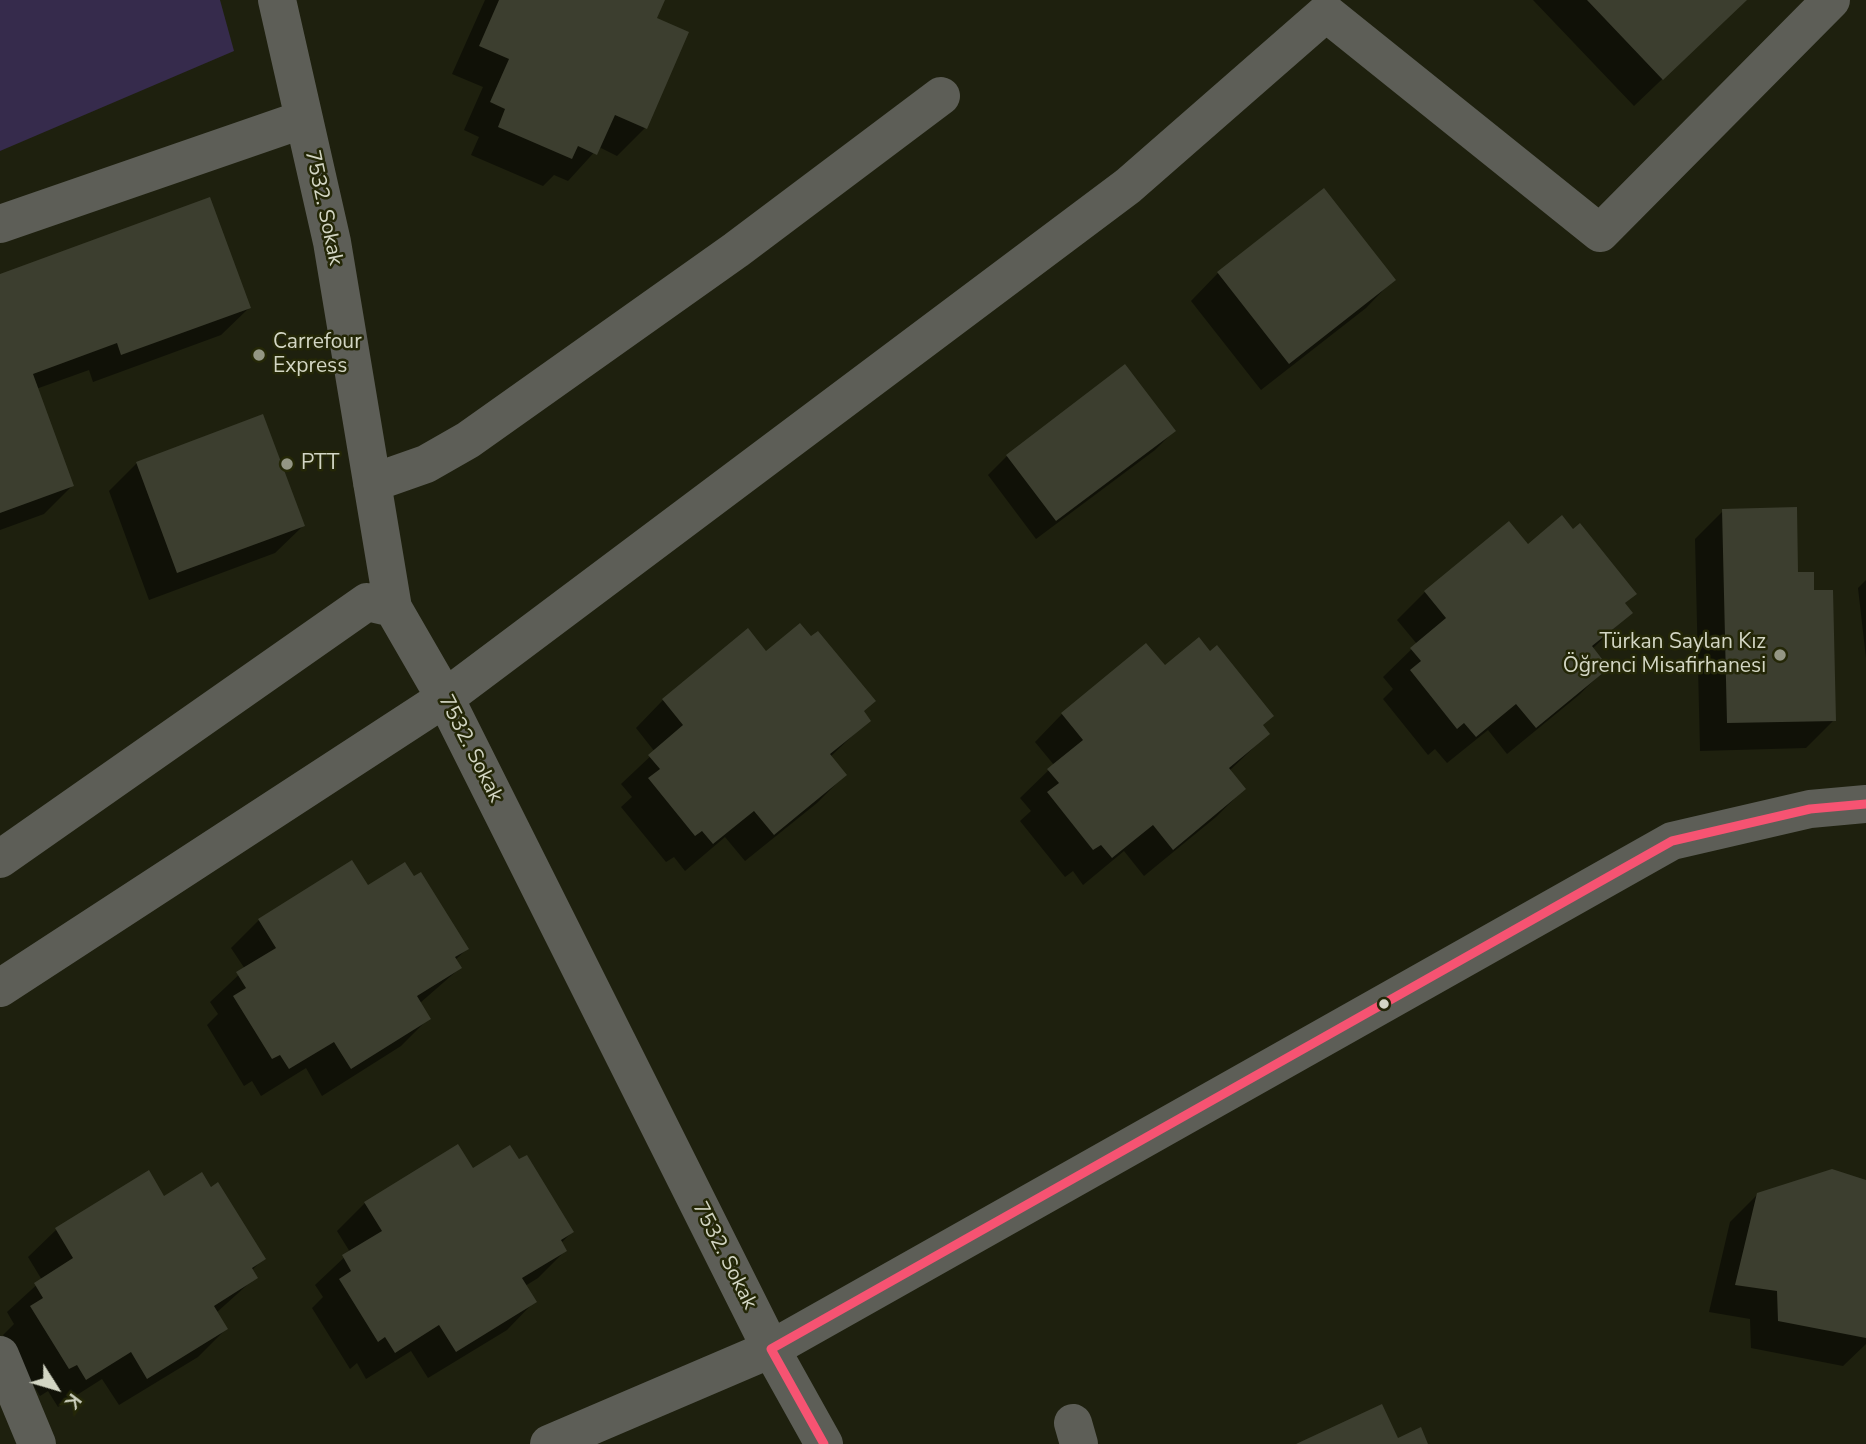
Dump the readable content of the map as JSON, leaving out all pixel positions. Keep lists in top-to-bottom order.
{
  "streets": {
    "street": ["7532. Sokak"]
  },
  "places": ["Carrefour Express", "PTT", "Türkan Saylan Kız Öğrenci Misafirhanesi"],
  "north": "bottom right"
}
